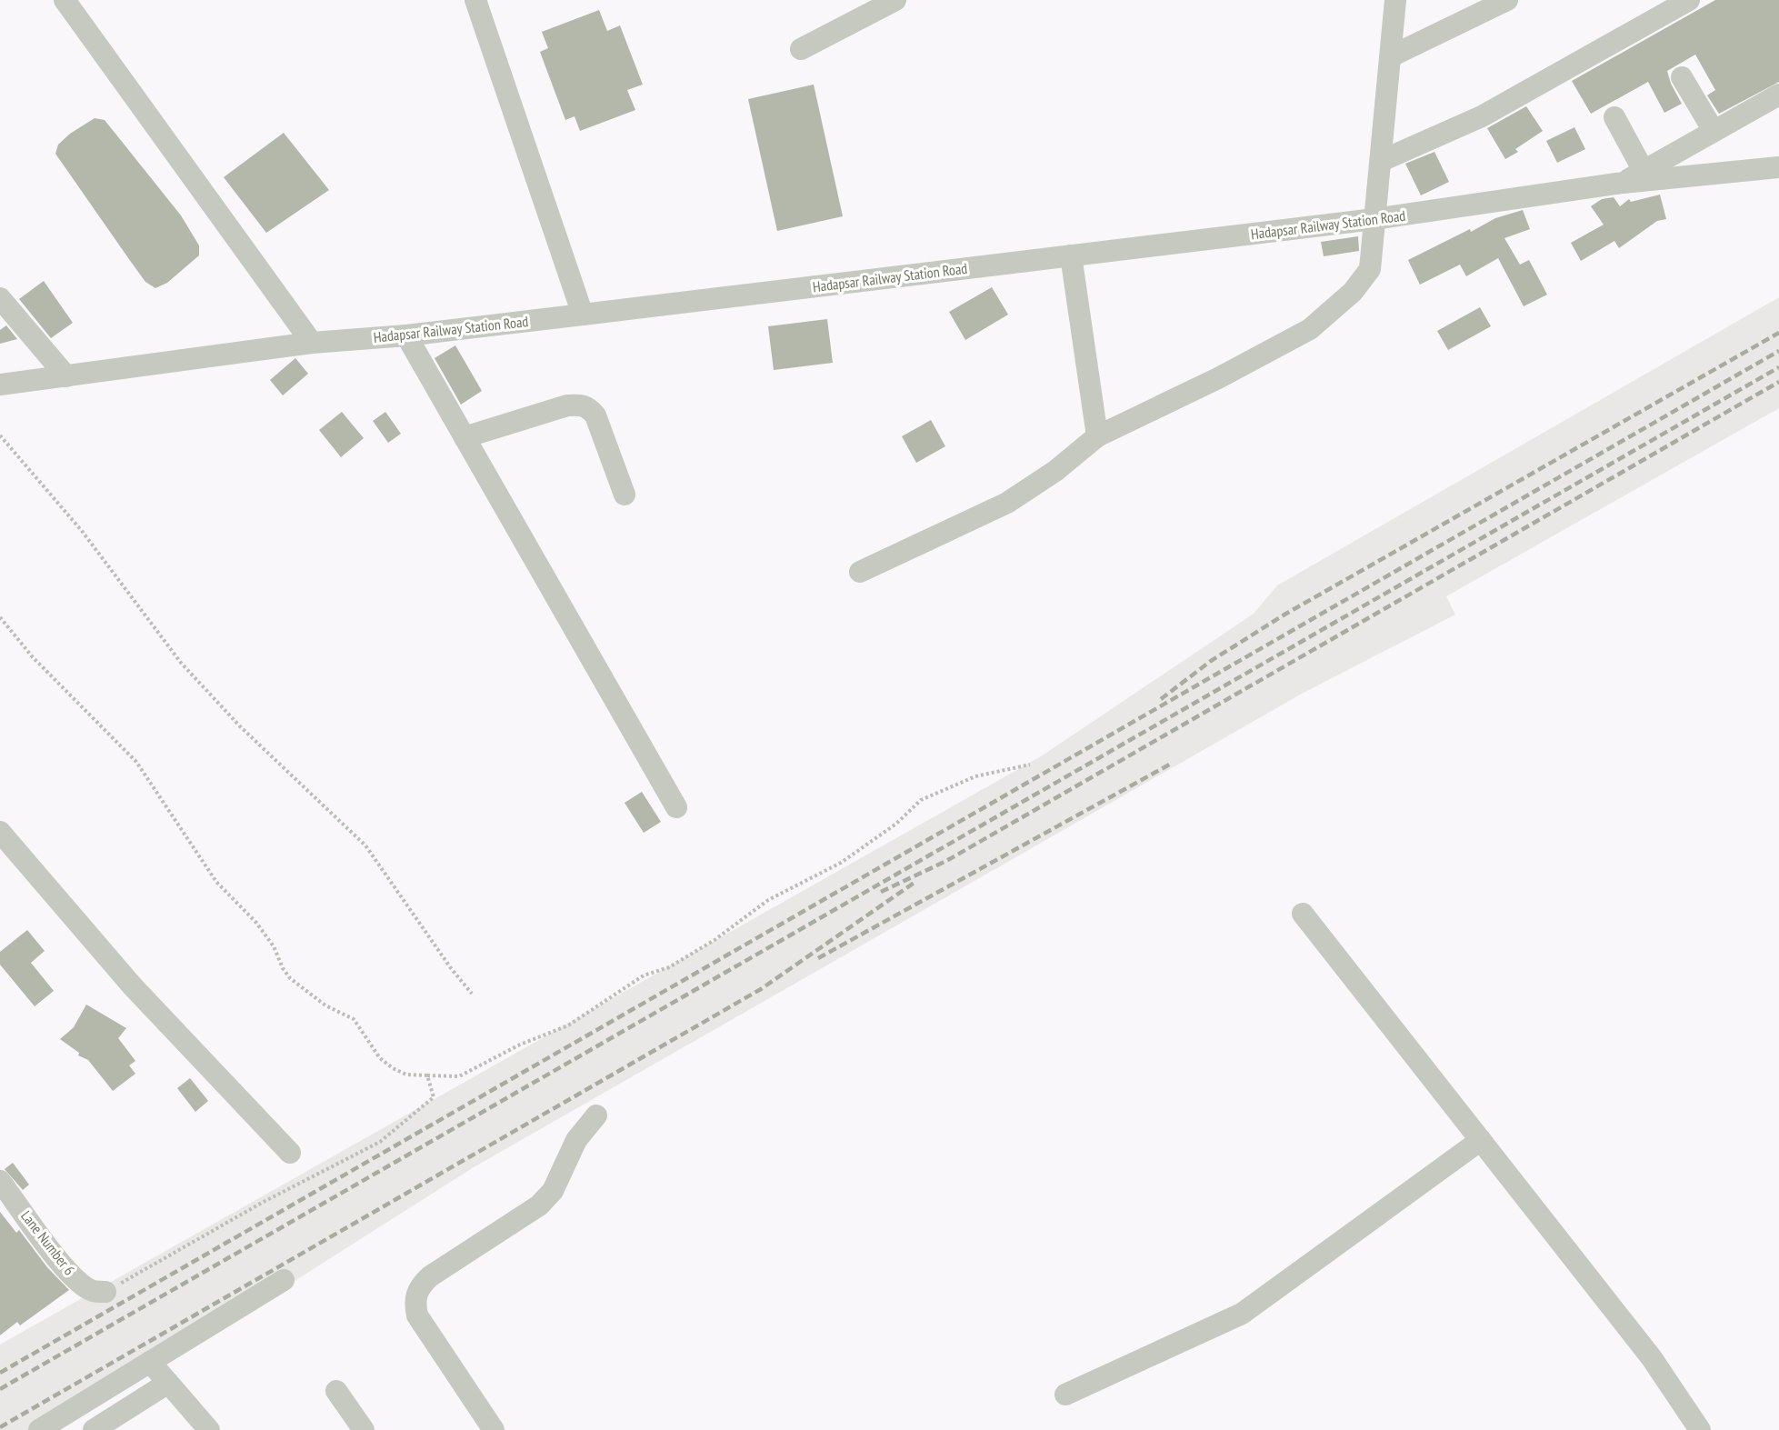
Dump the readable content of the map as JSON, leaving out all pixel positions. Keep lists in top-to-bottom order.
{
  "streets": {
    "street": ["Hadapsar Railway Station Road", "Lane Number 6"]
  }
}
